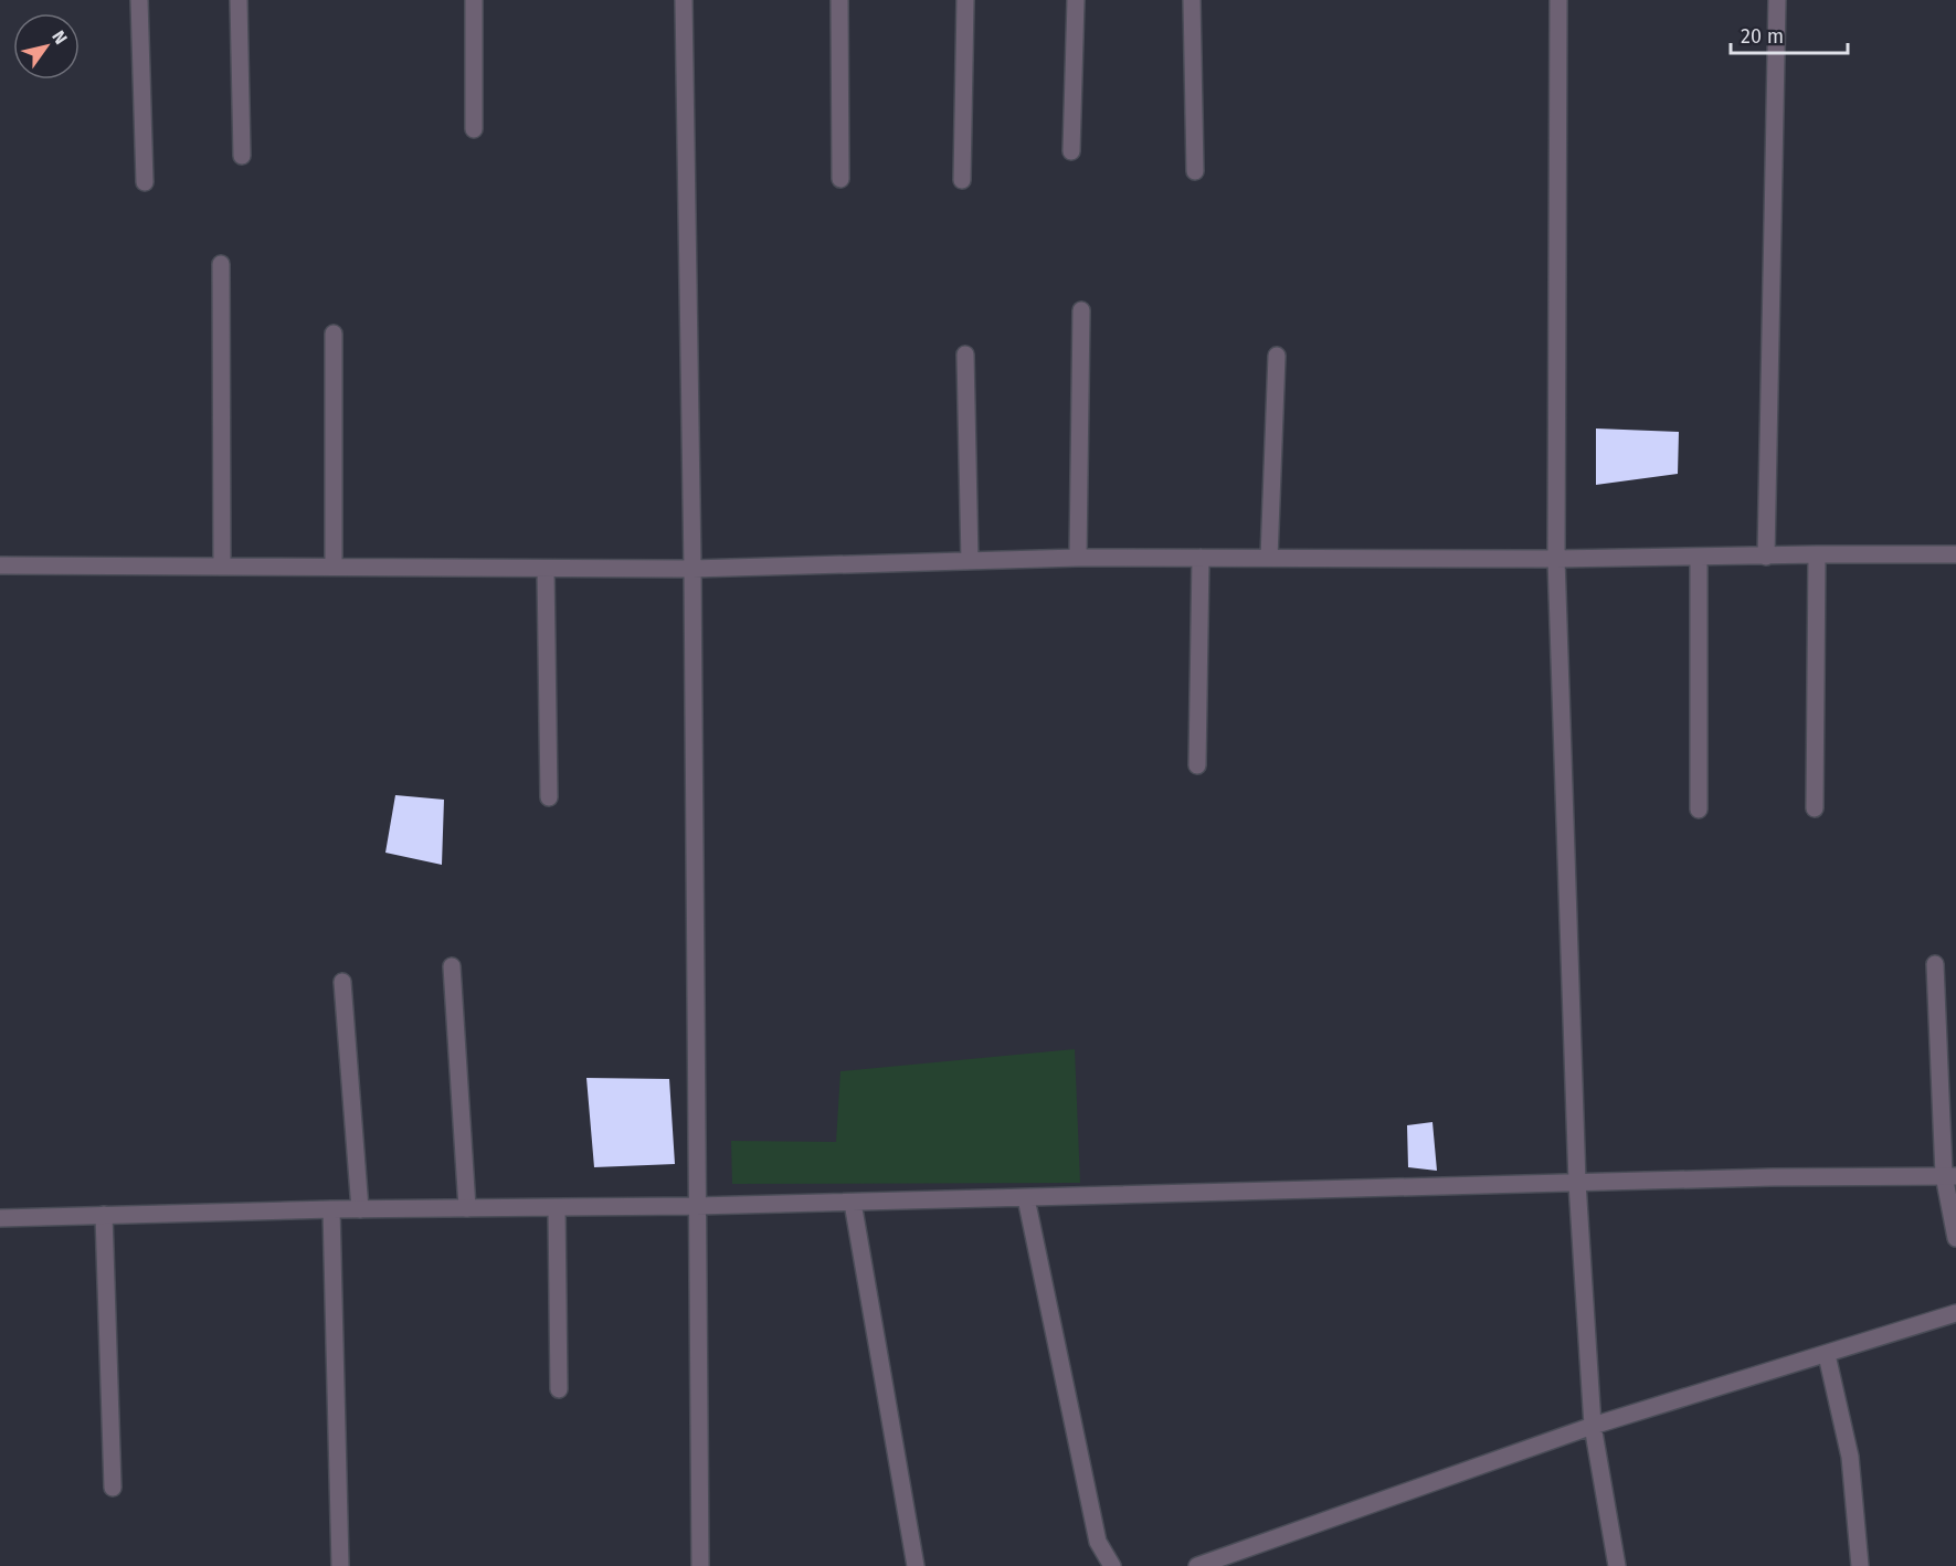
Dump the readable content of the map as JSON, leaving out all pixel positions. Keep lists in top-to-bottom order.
{
  "scale_bar": "20 m",
  "north": "top right"
}
